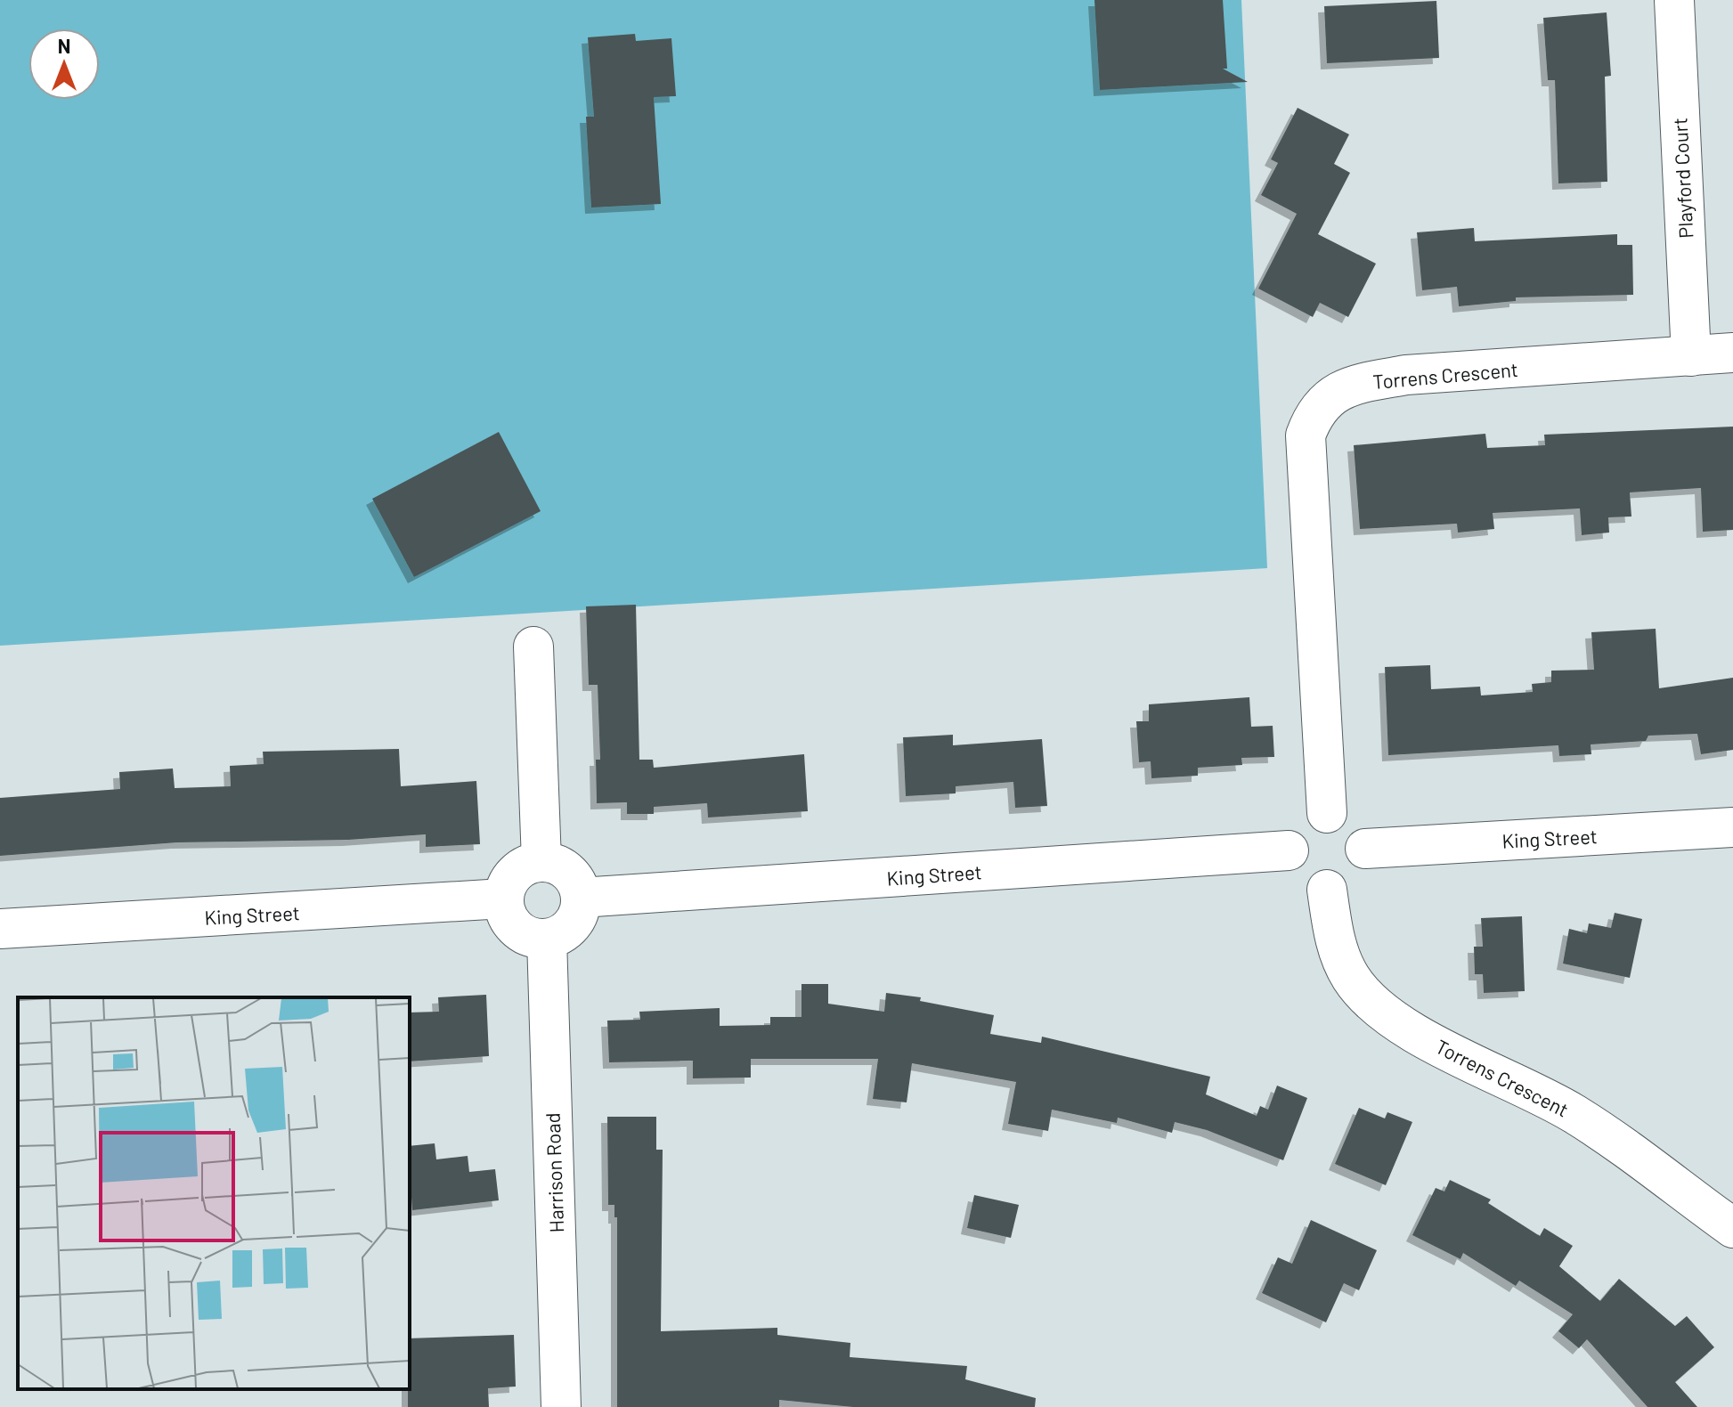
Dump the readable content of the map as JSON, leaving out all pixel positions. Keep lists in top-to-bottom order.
{
  "streets": {
    "street": [
      "Playford Court",
      "Torrens Crescent",
      "King Street",
      "Harrison Road"
    ]
  },
  "crossings": [
    ["Playford Court", "Torrens Crescent"],
    ["Torrens Crescent", "King Street"],
    ["King Street", "Harrison Road"]
  ],
  "north": "top"
}
